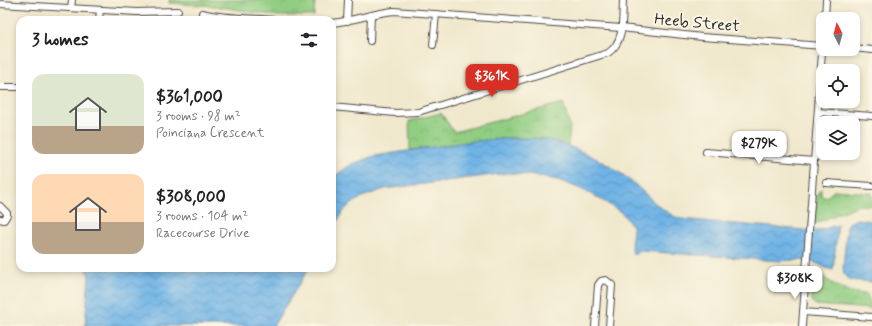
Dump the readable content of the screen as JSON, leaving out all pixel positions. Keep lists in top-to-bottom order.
{
  "streets": {
    "street": ["Heeb Street"]
  },
  "north": "top",
  "page": {
    "heading": "3 homes",
    "price": ["$361K", "$279K", "$308K"],
    "list": [
      {
        "name": "$361,000",
        "note": "3 rooms · 98 m² · Poinciana Crescent"
      },
      {
        "name": "$308,000",
        "note": "3 rooms · 104 m² · Racecourse Drive"
      }
    ]
  }
}
